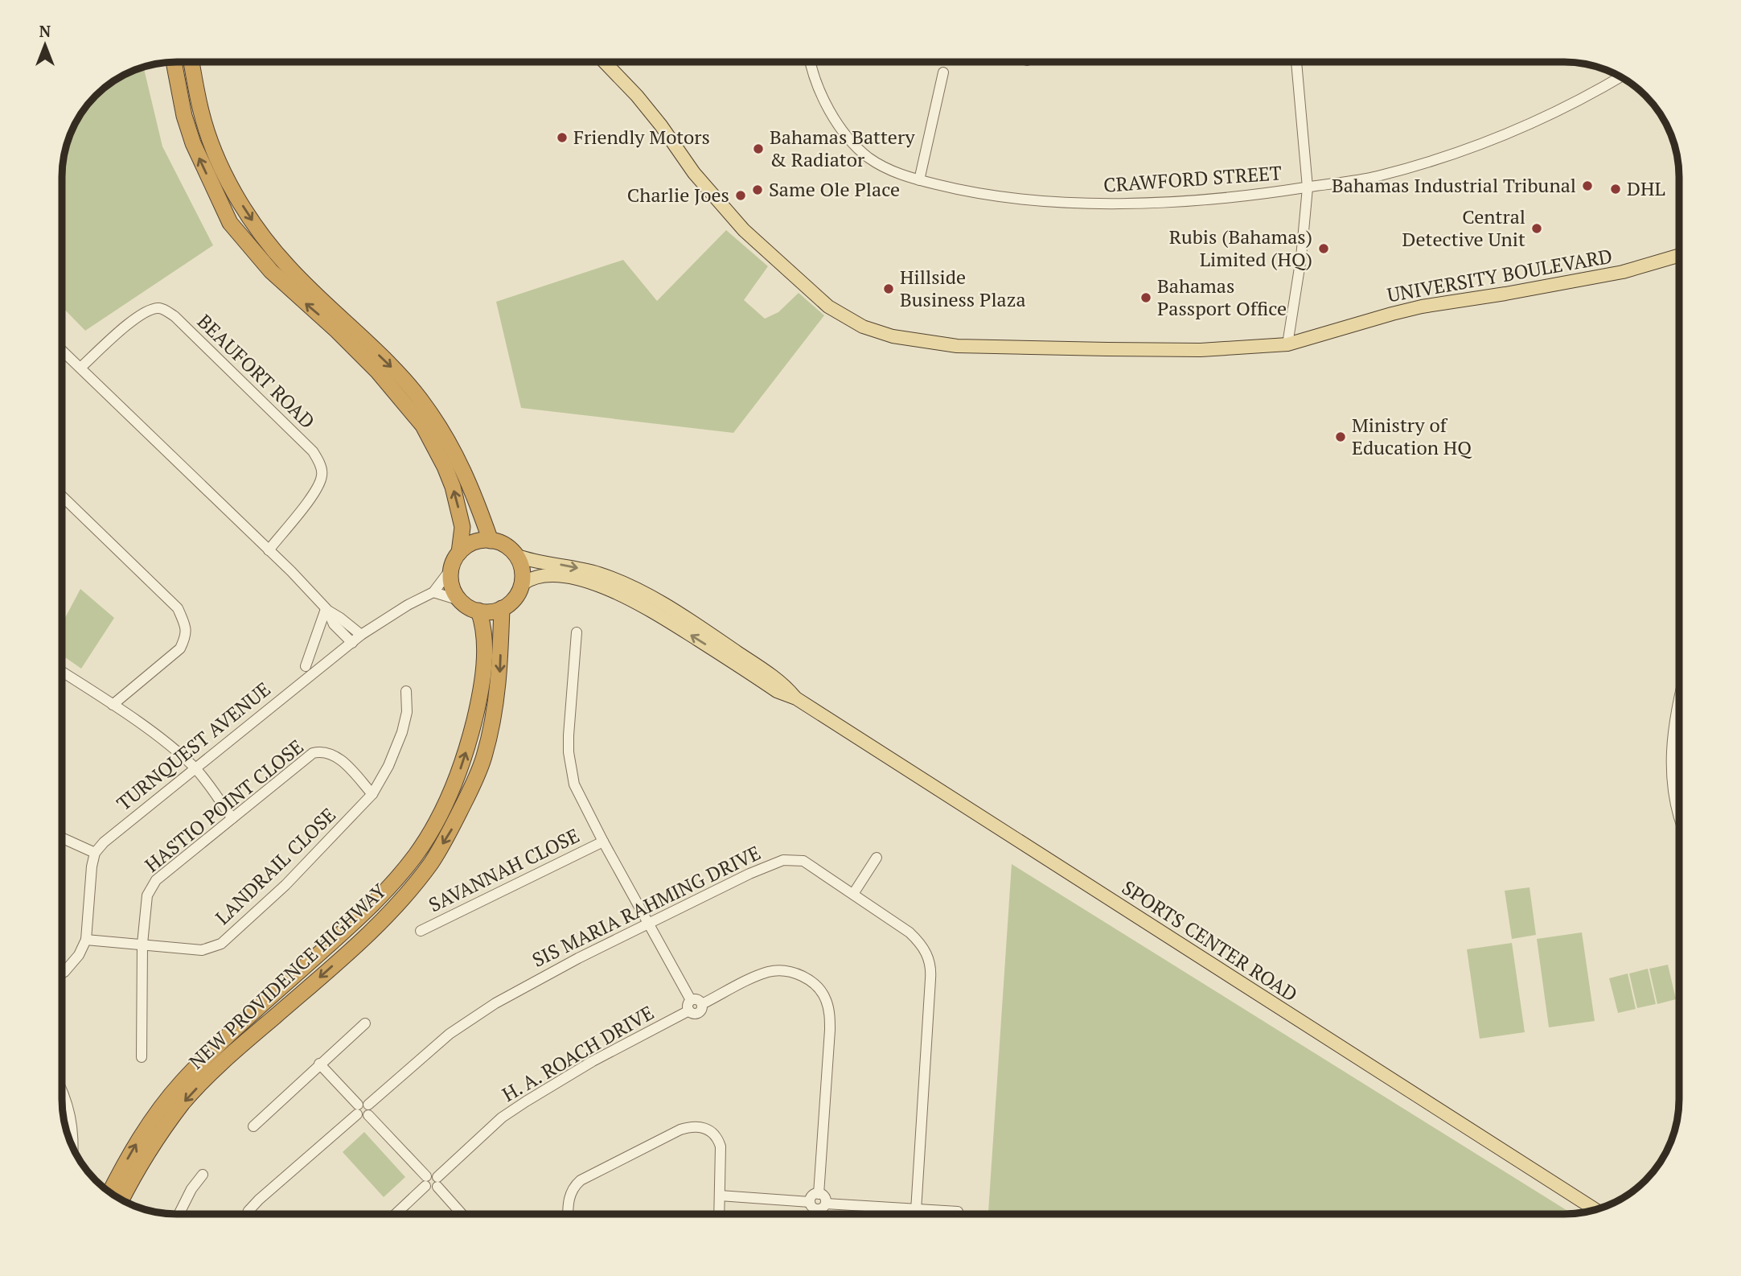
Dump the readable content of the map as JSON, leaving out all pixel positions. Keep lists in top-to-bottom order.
{
  "streets": {
    "highway": ["NEW PROVIDENCE HIGHWAY"],
    "main road": ["UNIVERSITY BOULEVARD", "SPORTS CENTER ROAD"],
    "street": [
      "CRAWFORD STREET",
      "BEAUFORT ROAD",
      "TURNQUEST AVENUE",
      "HASTIO POINT CLOSE",
      "LANDRAIL CLOSE",
      "SAVANNAH CLOSE",
      "SIS MARIA RAHMING DRIVE",
      "H. A. ROACH DRIVE"
    ]
  },
  "crossings": [
    ["HASTIO POINT CLOSE", "LANDRAIL CLOSE"],
    ["SPORTS CENTER ROAD", "NEW PROVIDENCE HIGHWAY"]
  ],
  "places": [
    "Friendly Motors",
    "Bahamas Battery & Radiator",
    "Bahamas Industrial Tribunal",
    "DHL",
    "Same Ole Place",
    "Charlie Joes",
    "Central Detective Unit",
    "Rubis (Bahamas) Limited (HQ)",
    "Hillside Business Plaza",
    "Bahamas Passport Office",
    "Ministry of Education HQ"
  ],
  "north": "top"
}
